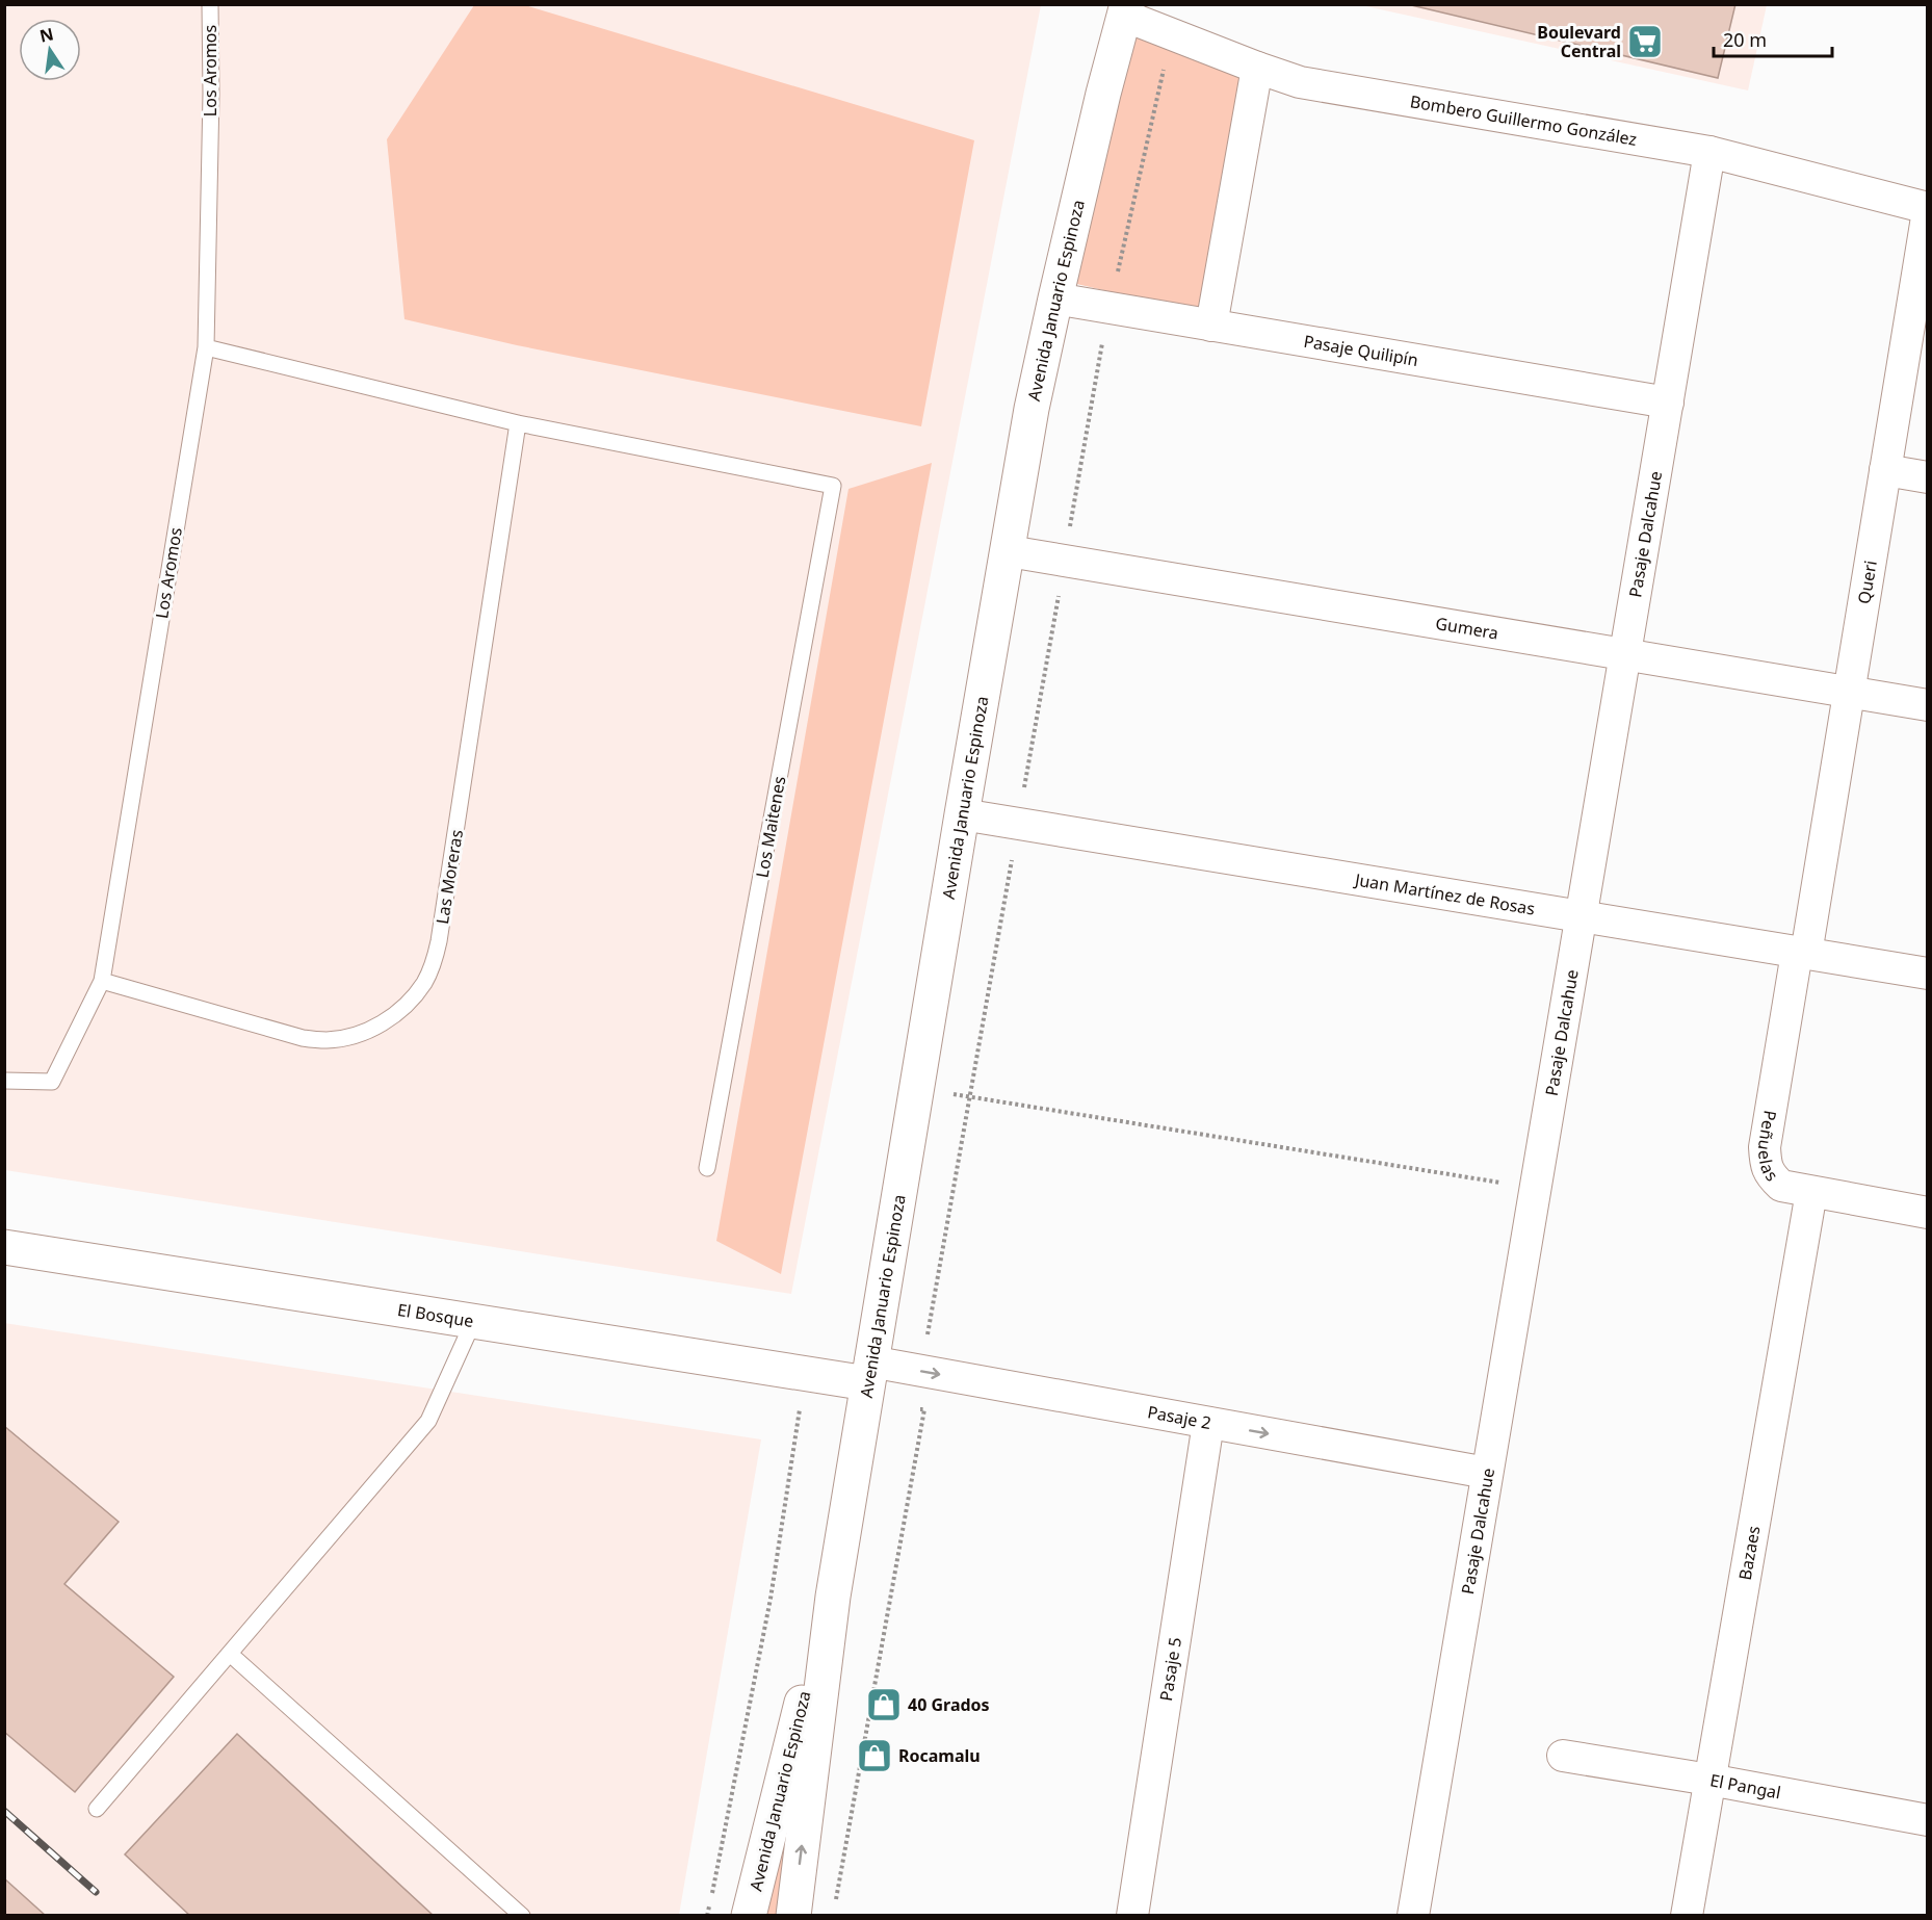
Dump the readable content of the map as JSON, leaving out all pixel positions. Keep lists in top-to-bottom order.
{
  "streets": {
    "main road": ["Avenida Januario Espinoza", "El Bosque"],
    "street": [
      "Bombero Guillermo González",
      "Pasaje Quilipín",
      "Pasaje Dalcahue",
      "Queri",
      "Gumera",
      "Juan Martínez de Rosas",
      "Peñuelas",
      "Pasaje 2",
      "Bazaes",
      "Pasaje 5",
      "El Pangal"
    ],
    "lane": ["Los Aromos", "Los Maitenes", "Las Moreras"]
  },
  "crossings": [
    ["Los Aromos", "Las Moreras"],
    ["Bombero Guillermo González", "Avenida Januario Espinoza"],
    ["Bombero Guillermo González", "Pasaje Dalcahue"],
    ["Bombero Guillermo González", "Queri"],
    ["Avenida Januario Espinoza", "Pasaje Quilipín"],
    ["Avenida Januario Espinoza", "Gumera"],
    ["Avenida Januario Espinoza", "Juan Martínez de Rosas"],
    ["Avenida Januario Espinoza", "El Bosque"],
    ["Avenida Januario Espinoza", "Pasaje 2"],
    ["Pasaje Quilipín", "Pasaje Dalcahue"],
    ["Pasaje Dalcahue", "Gumera"],
    ["Pasaje Dalcahue", "Juan Martínez de Rosas"],
    ["Pasaje Dalcahue", "Pasaje 2"],
    ["Queri", "Gumera"],
    ["Queri", "Juan Martínez de Rosas"],
    ["Queri", "Peñuelas"],
    ["Los Maitenes", "Las Moreras"],
    ["Juan Martínez de Rosas", "Peñuelas"],
    ["Peñuelas", "Bazaes"],
    ["El Bosque", "Pasaje 2"],
    ["Pasaje 2", "Pasaje 5"],
    ["Bazaes", "El Pangal"]
  ],
  "one_way": ["Pasaje 2"],
  "places": {
    "supermarket": ["Boulevard Central"],
    "shop": ["40 Grados", "Rocamalu"]
  },
  "scale_bar": "20 m",
  "north": "top"
}
